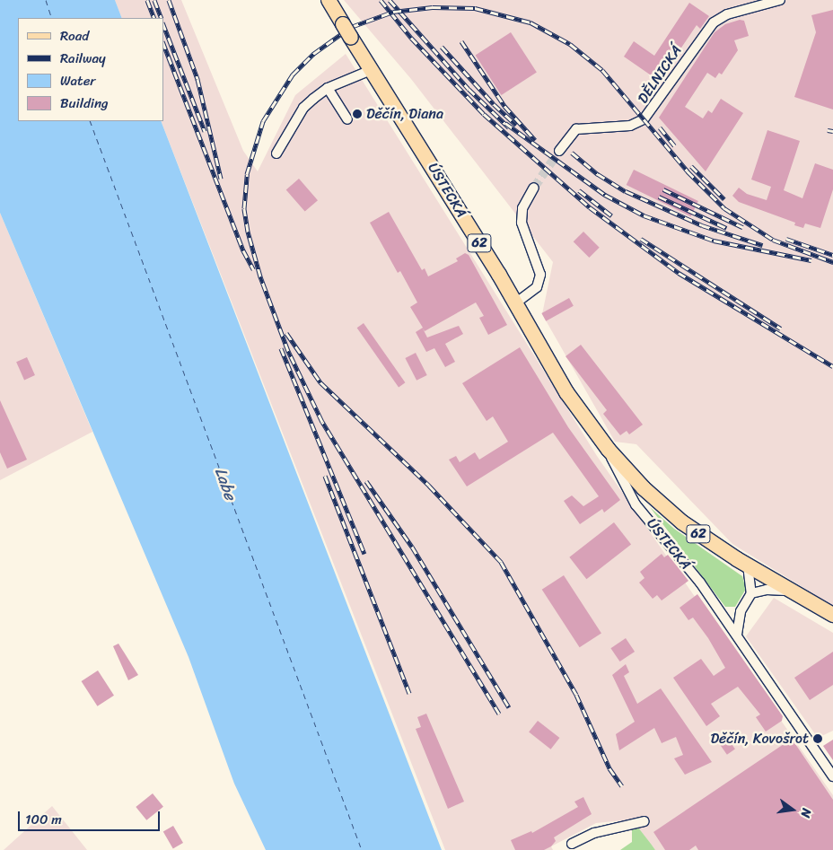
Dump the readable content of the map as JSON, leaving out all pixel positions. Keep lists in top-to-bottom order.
{
  "streets": {
    "main road": ["ÚSTECKÁ", "62"],
    "street": ["DĚLNICKÁ"]
  },
  "crossings": [
    ["ÚSTECKÁ", "62"]
  ],
  "water": ["Labe"],
  "places": ["Děčín, Diana", "Děčín, Kovošrot"],
  "legend": [
    "Road",
    "Railway",
    "Water",
    "Building"
  ],
  "scale_bar": "100 m",
  "north": "right"
}
